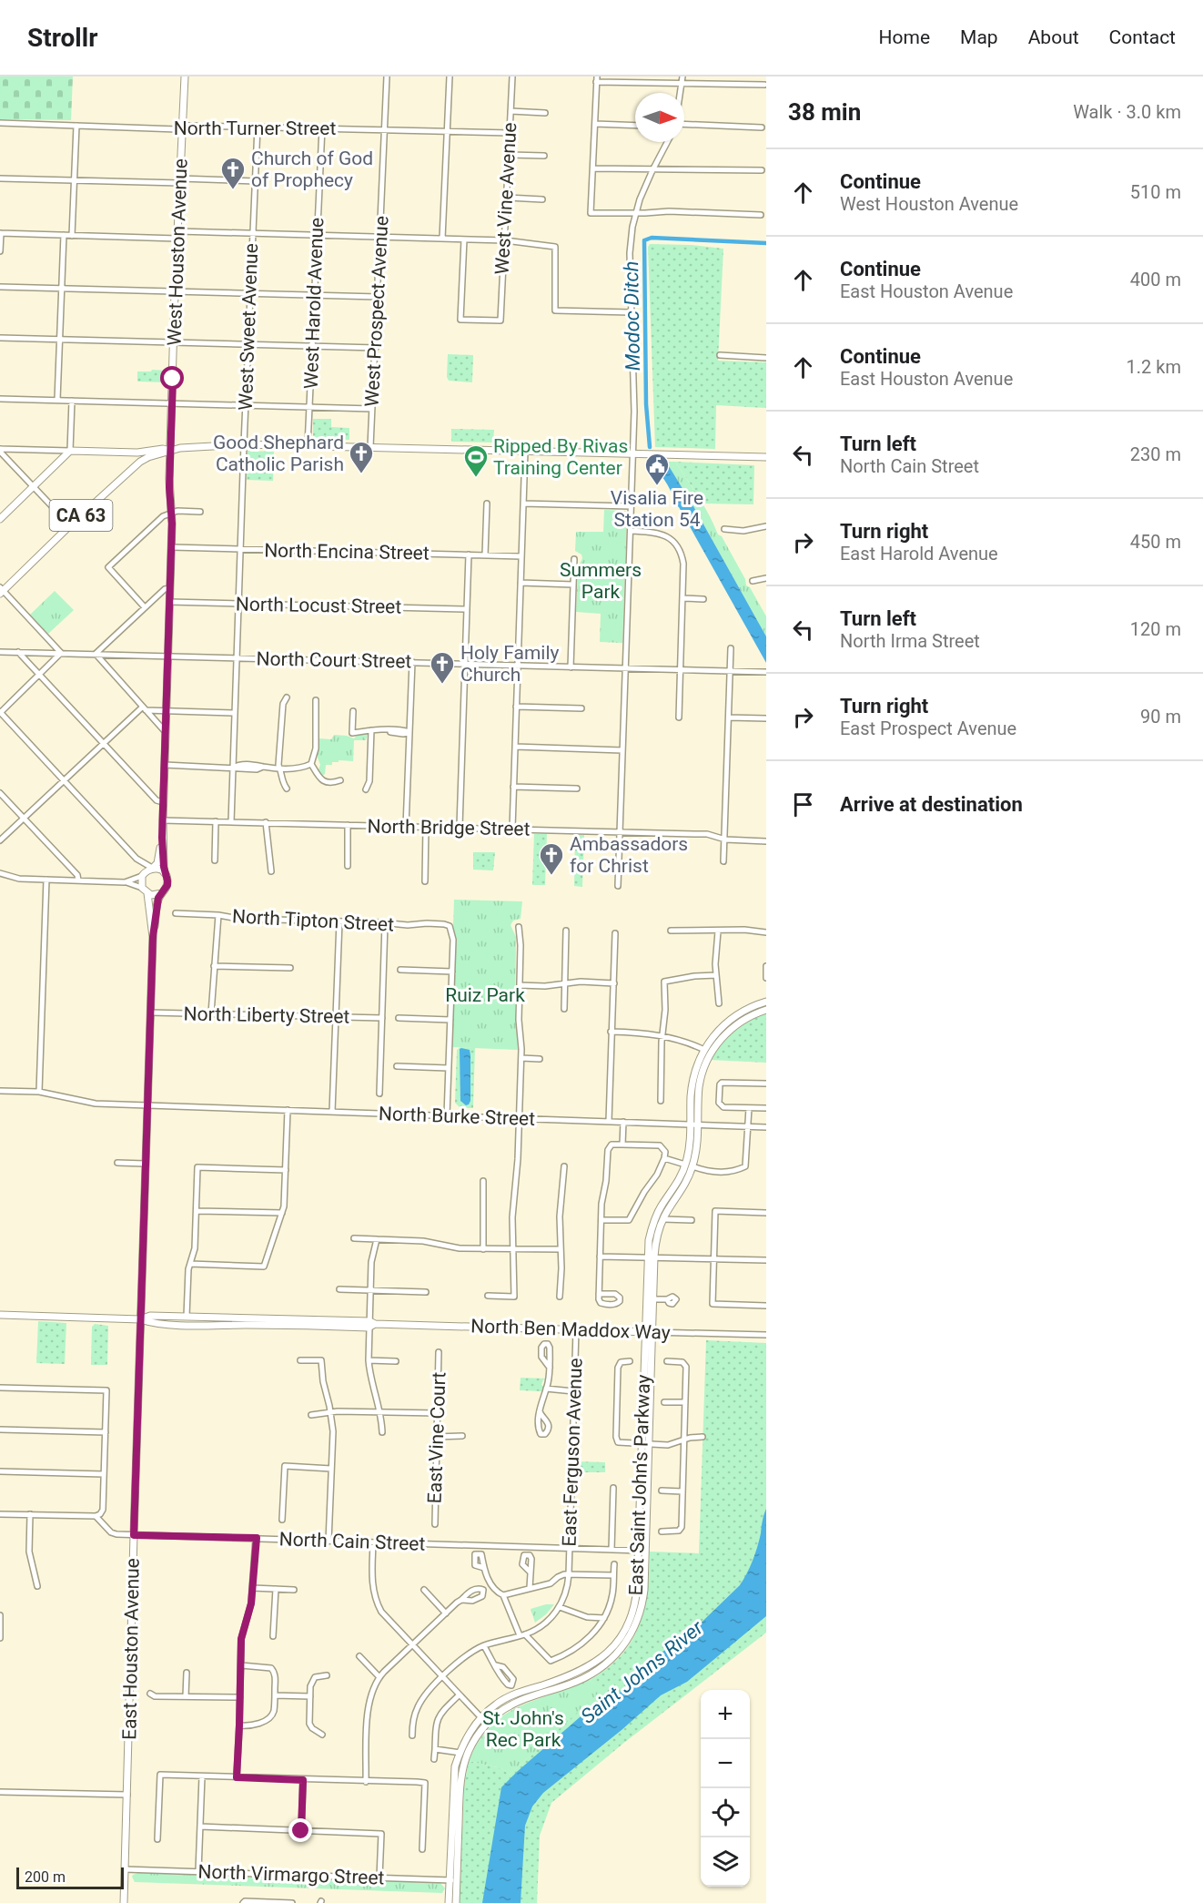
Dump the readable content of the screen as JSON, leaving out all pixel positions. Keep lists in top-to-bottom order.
{
  "streets": {
    "main road": [
      "West Houston Avenue",
      "CA 63",
      "North Ben Maddox Way",
      "East Saint John's Parkway",
      "East Houston Avenue"
    ],
    "street": [
      "North Turner Street",
      "West Vine Avenue",
      "West Harold Avenue",
      "West Prospect Avenue",
      "West Sweet Avenue",
      "North Encina Street",
      "North Locust Street",
      "North Court Street",
      "North Bridge Street",
      "North Tipton Street",
      "North Liberty Street",
      "North Burke Street",
      "East Vine Court",
      "East Ferguson Avenue",
      "North Cain Street",
      "North Virmargo Street"
    ]
  },
  "crossings": [
    ["North Turner Street", "West Vine Avenue"],
    ["North Turner Street", "West Houston Avenue"],
    ["North Turner Street", "West Harold Avenue"],
    ["North Turner Street", "West Prospect Avenue"],
    ["North Turner Street", "West Sweet Avenue"],
    ["West Houston Avenue", "CA 63"],
    ["West Houston Avenue", "North Encina Street"],
    ["West Houston Avenue", "North Locust Street"],
    ["West Houston Avenue", "North Court Street"],
    ["West Harold Avenue", "CA 63"],
    ["West Prospect Avenue", "CA 63"],
    ["West Sweet Avenue", "CA 63"],
    ["West Sweet Avenue", "North Encina Street"],
    ["West Sweet Avenue", "North Locust Street"],
    ["West Sweet Avenue", "North Court Street"],
    ["West Sweet Avenue", "North Bridge Street"],
    ["North Liberty Street", "East Houston Avenue"],
    ["North Burke Street", "East Saint John's Parkway"],
    ["North Burke Street", "East Houston Avenue"],
    ["North Ben Maddox Way", "East Ferguson Avenue"],
    ["North Ben Maddox Way", "East Saint John's Parkway"],
    ["North Ben Maddox Way", "East Houston Avenue"],
    ["East Ferguson Avenue", "North Cain Street"],
    ["East Saint John's Parkway", "North Cain Street"],
    ["East Saint John's Parkway", "North Virmargo Street"],
    ["North Cain Street", "East Houston Avenue"],
    ["East Houston Avenue", "North Virmargo Street"]
  ],
  "water": ["Modoc Ditch", "Saint Johns River"],
  "parks": ["Summers Park", "Ruiz Park", "St. John's Rec Park"],
  "places": {
    "church": [
      "Church of God of Prophecy",
      "Good Shephard Catholic Parish",
      "Holy Family Church",
      "Ambassadors for Christ"
    ],
    "sports": ["Ripped By Rivas Training Center"],
    "public building": ["Visalia Fire Station 54"]
  },
  "scale_bar": "200 m",
  "north": "right",
  "page": {
    "header": "Strollr",
    "nav": [
      "Home",
      "Map",
      "About",
      "Contact"
    ],
    "heading": ["38 min", "Walk · 3.0 km"],
    "list": [
      ["Continue", "West Houston Avenue", "510 m"],
      ["Continue", "East Houston Avenue", "400 m"],
      ["Continue", "East Houston Avenue", "1.2 km"],
      ["Turn left", "North Cain Street", "230 m"],
      ["Turn right", "East Harold Avenue", "450 m"],
      ["Turn left", "North Irma Street", "120 m"],
      ["Turn right", "East Prospect Avenue", "90 m"],
      "Arrive at destination"
    ],
    "map_buttons": ["+", "−"],
    "scale": "200 m"
  }
}
